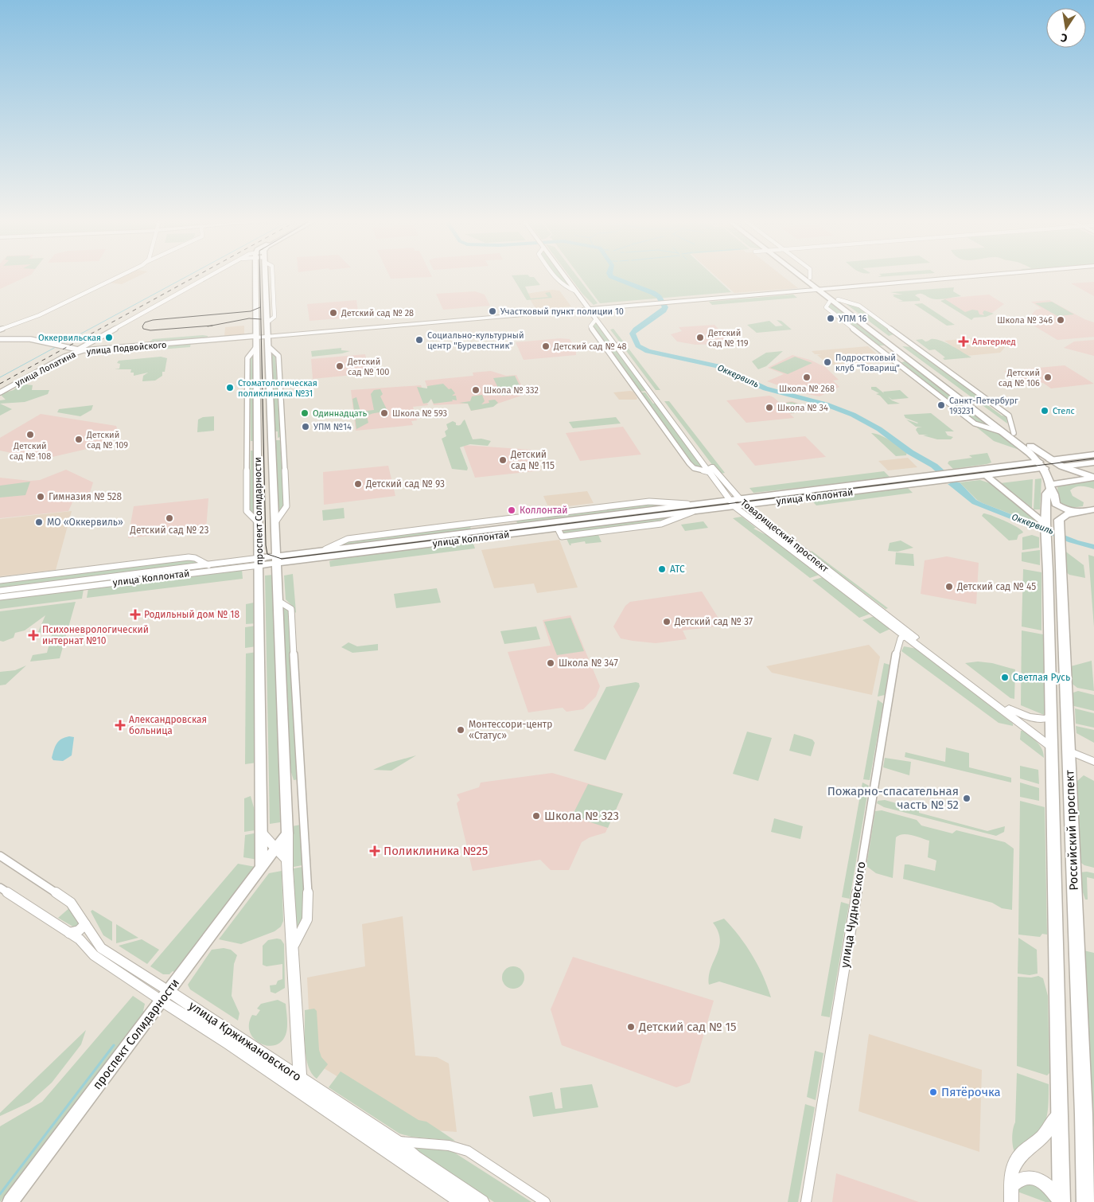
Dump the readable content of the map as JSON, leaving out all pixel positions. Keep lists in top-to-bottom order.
{
  "streets": {
    "main road": ["улица Коллонтай", "проспект Солидарности", "Российский проспект"],
    "street": [
      "улица Подвойского",
      "улица Лопатина",
      "Товарищеский проспект",
      "улица Чудновского",
      "улица Кржижановского"
    ]
  },
  "crossings": [
    ["улица Подвойского", "улица Лопатина"],
    ["улица Подвойского", "проспект Солидарности"],
    ["улица Подвойского", "Товарищеский проспект"],
    ["улица Коллонтай", "проспект Солидарности"],
    ["улица Коллонтай", "Товарищеский проспект"],
    ["проспект Солидарности", "улица Кржижановского"],
    ["Товарищеский проспект", "Российский проспект"],
    ["Товарищеский проспект", "улица Чудновского"]
  ],
  "water": ["Оккервиль"],
  "places": {
    "other": [
      "Участковый пункт полиции 10",
      "Детский сад № 28",
      "УПМ 16",
      "Школа № 346",
      "Оккервильская",
      "Детский сад № 119",
      "Социально-культурный центр \"Буревестник\"",
      "Детский сад № 48",
      "Подростковый клуб \"Товарищ\"",
      "Детский сад № 100",
      "Школа № 268",
      "Детский сад № 106",
      "Стоматологическая поликлиника №31",
      "Школа № 332",
      "Санкт-Петербург 193231",
      "Школа № 34",
      "Стелс",
      "Одиннадцать",
      "Школа № 593",
      "УПМ №14",
      "Детский сад № 108",
      "Детский сад № 109",
      "Детский сад № 115",
      "Детский сад № 93",
      "Гимназия № 528",
      "Коллонтай",
      "Детский сад № 23",
      "МО «Оккервиль»",
      "АТС",
      "Детский сад № 45",
      "Детский сад № 37",
      "Школа № 347",
      "Светлая Русь",
      "Монтессори-центр «Статус»",
      "Пожарно-спасательная часть № 52",
      "Школа № 323",
      "Детский сад № 15",
      "Пятёрочка"
    ],
    "health": [
      "Альтермед",
      "Родильный дом № 18",
      "Психоневрологический интернат №10",
      "Александровская больница",
      "Поликлиника №25"
    ]
  },
  "north": "bottom"
}
